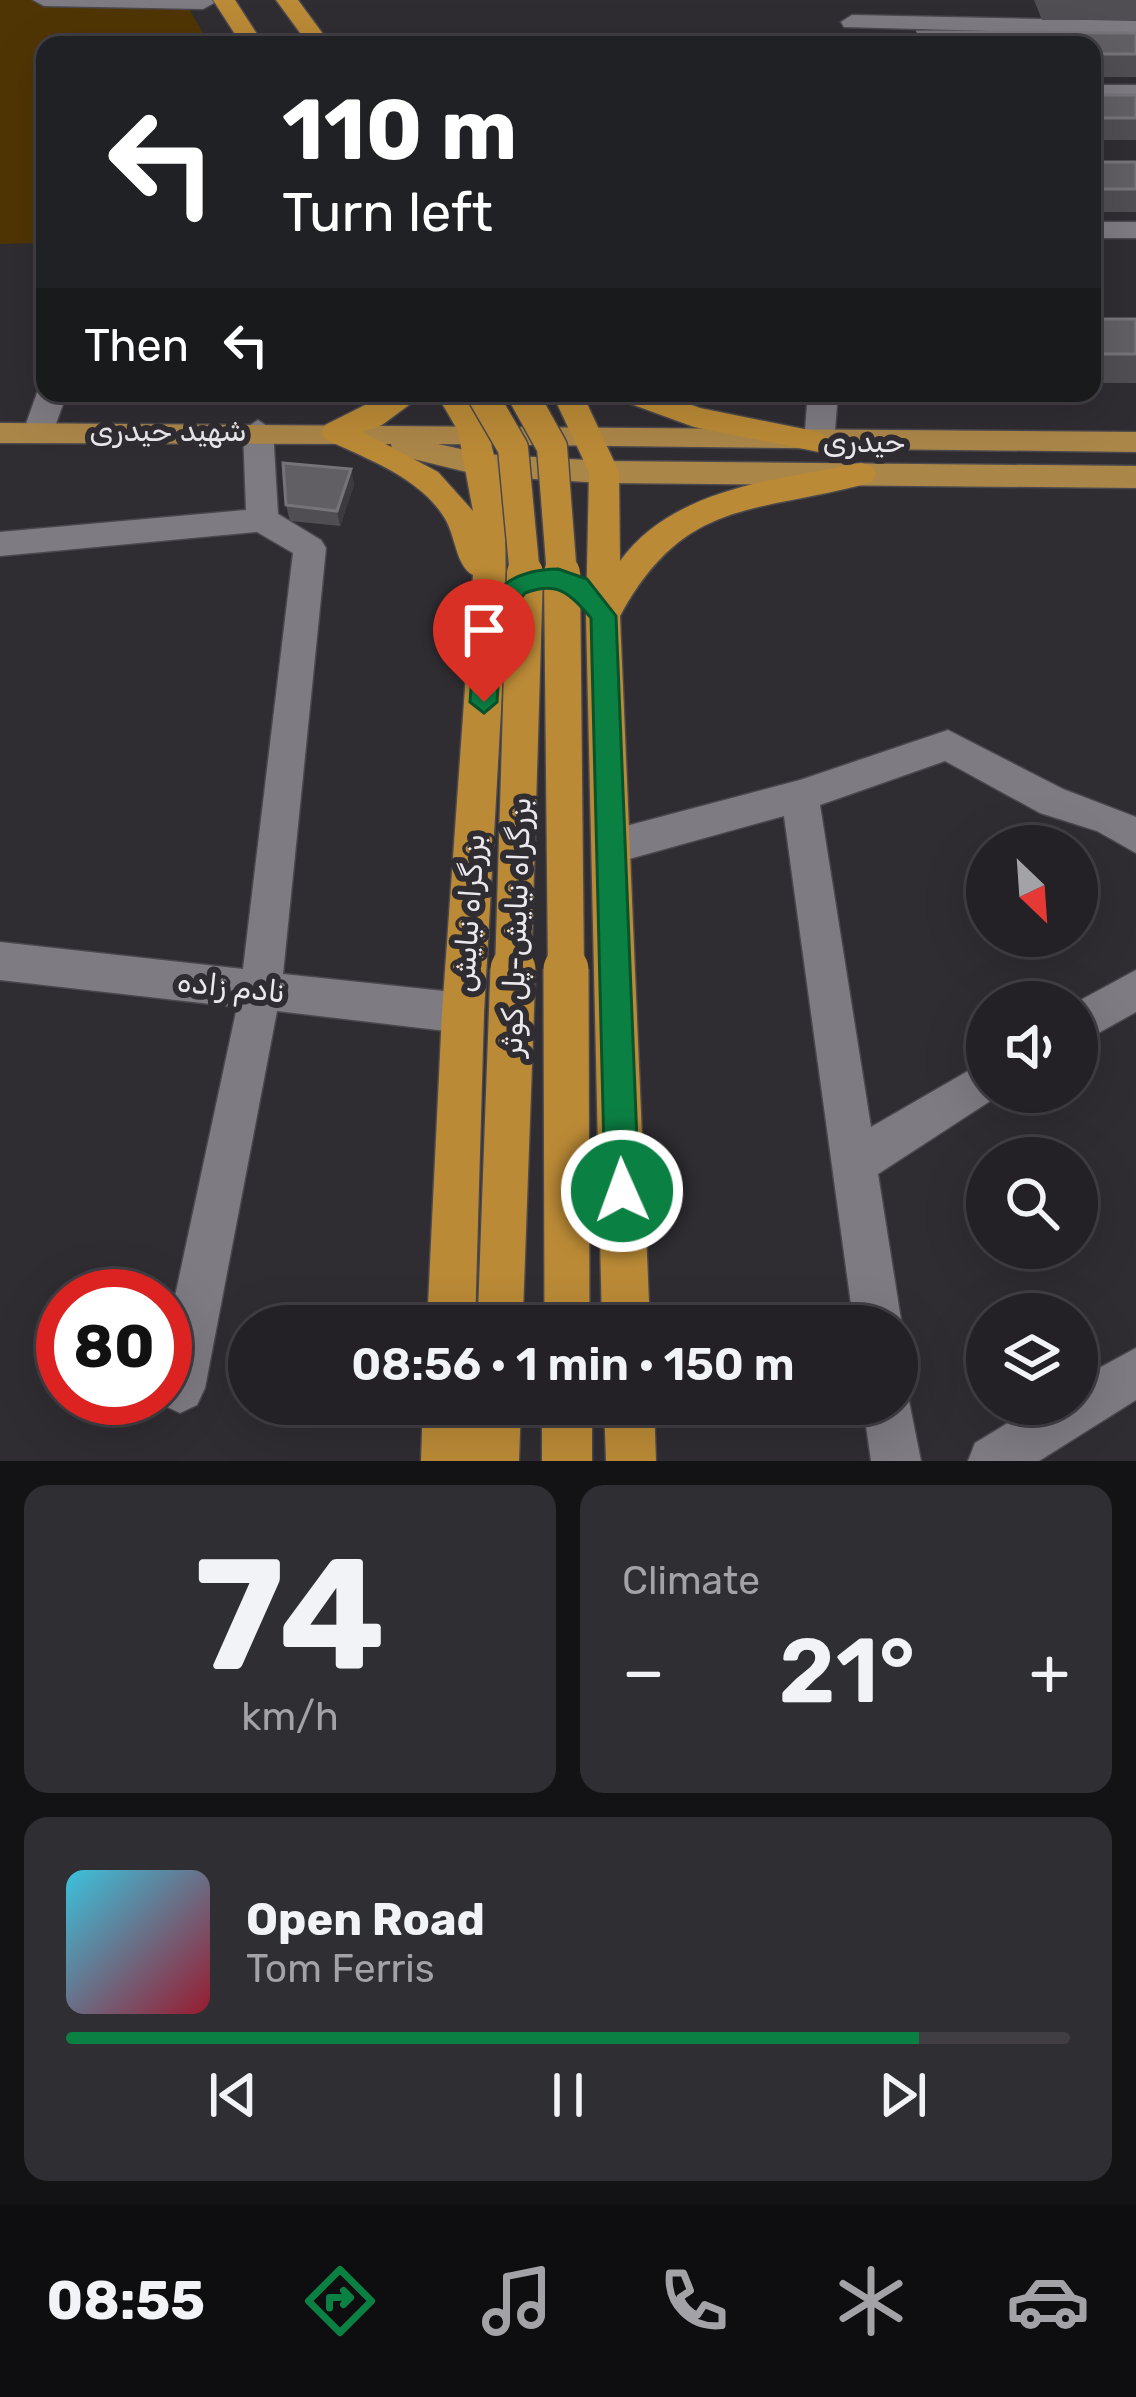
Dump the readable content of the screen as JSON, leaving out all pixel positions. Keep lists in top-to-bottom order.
{
  "streets": {
    "highway": ["بزرگراه نیایش", "بزرگراه نیایش-پل کوثر"],
    "main road": ["شهید حیدری", "حیدری"],
    "street": ["نادم زاده"]
  },
  "crossings": [
    ["بزرگراه نیایش", "نادم زاده"]
  ],
  "north": "bottom right",
  "page": {
    "turn": ["110 m", "Turn left"],
    "then": "Then",
    "limit": "80",
    "trip": "08:56 · 1 min · 150 m",
    "tile": [
      ["74", "km/h"],
      "Climate"
    ],
    "heat": ["−", "21°", "+"],
    "song": ["Open Road", "Tom Ferris"],
    "tabs": "08:55"
  }
}
